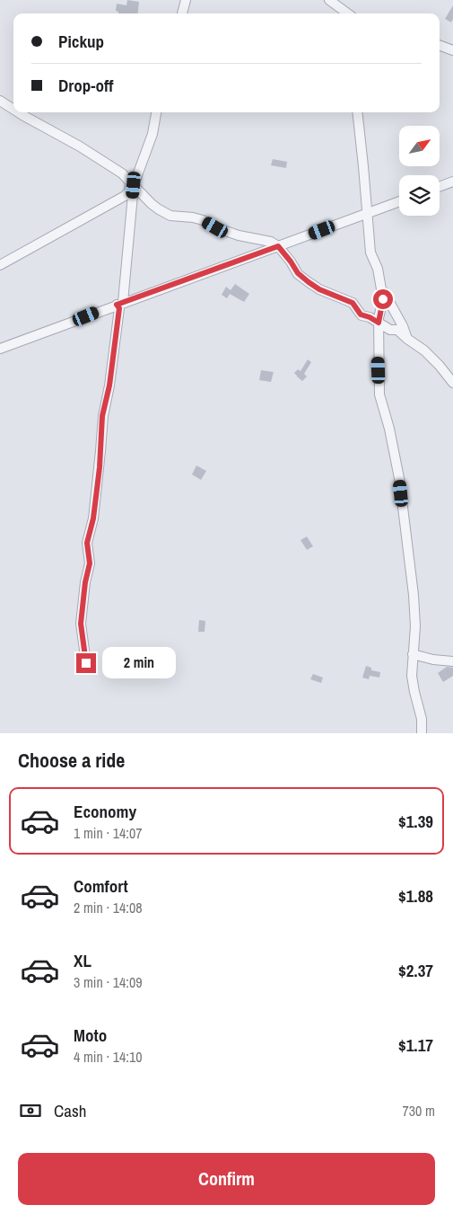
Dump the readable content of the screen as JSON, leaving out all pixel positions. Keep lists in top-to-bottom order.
{
  "north": "top right",
  "page": {
    "banner": ["Pickup", "Drop-off"],
    "bubble": "2 min",
    "heading": "Choose a ride",
    "list": [
      {
        "name": "Economy",
        "note": "1 min · 14:07",
        "value": "$1.39"
      },
      {
        "name": "Comfort",
        "note": "2 min · 14:08",
        "value": "$1.88"
      },
      {
        "name": "XL",
        "note": "3 min · 14:09",
        "value": "$2.37"
      },
      {
        "name": "Moto",
        "note": "4 min · 14:10",
        "value": "$1.17"
      }
    ],
    "pay": ["Cash", "730 m"],
    "buttons": "Confirm"
  }
}
